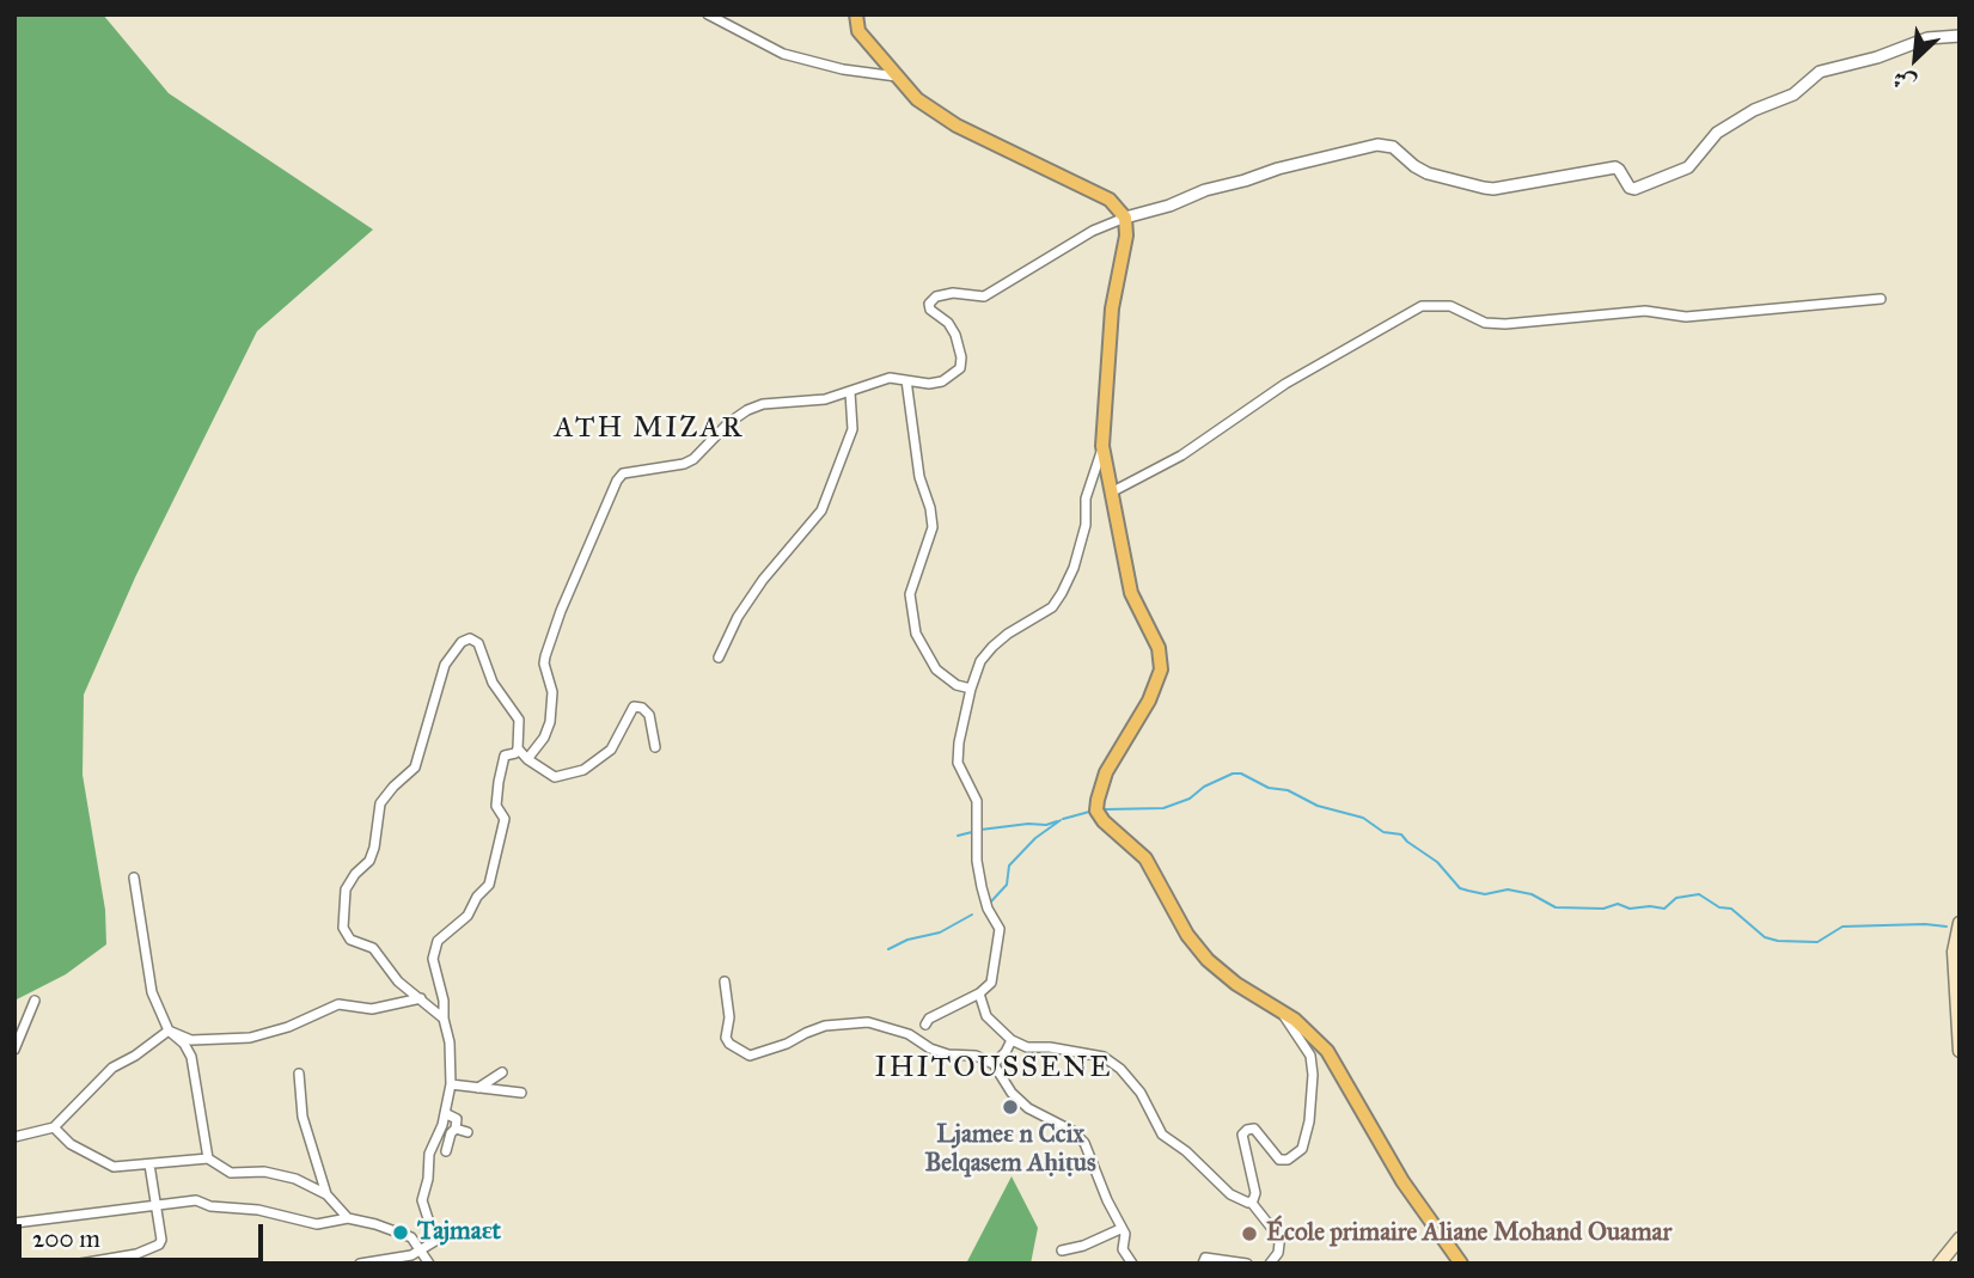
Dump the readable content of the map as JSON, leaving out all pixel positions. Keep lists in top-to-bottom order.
{
  "districts": ["ATH MIZAR", "IHITOUSSENE"],
  "places": ["Ljameɛ n Ccix Belqasem Aḥiṭus", "Tajmaɛt", "École primaire Aliane Mohand Ouamar"],
  "scale_bar": "200 m",
  "north": "bottom left"
}
